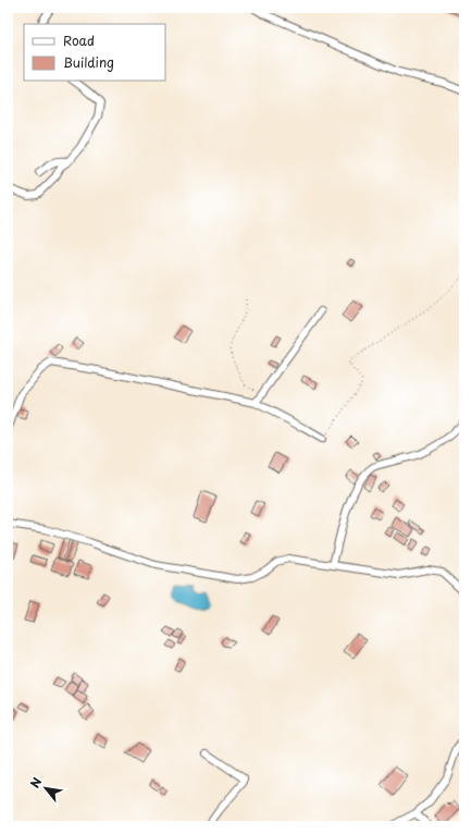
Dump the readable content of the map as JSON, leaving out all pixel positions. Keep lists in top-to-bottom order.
{
  "legend": ["Road", "Building"],
  "north": "top left"
}
